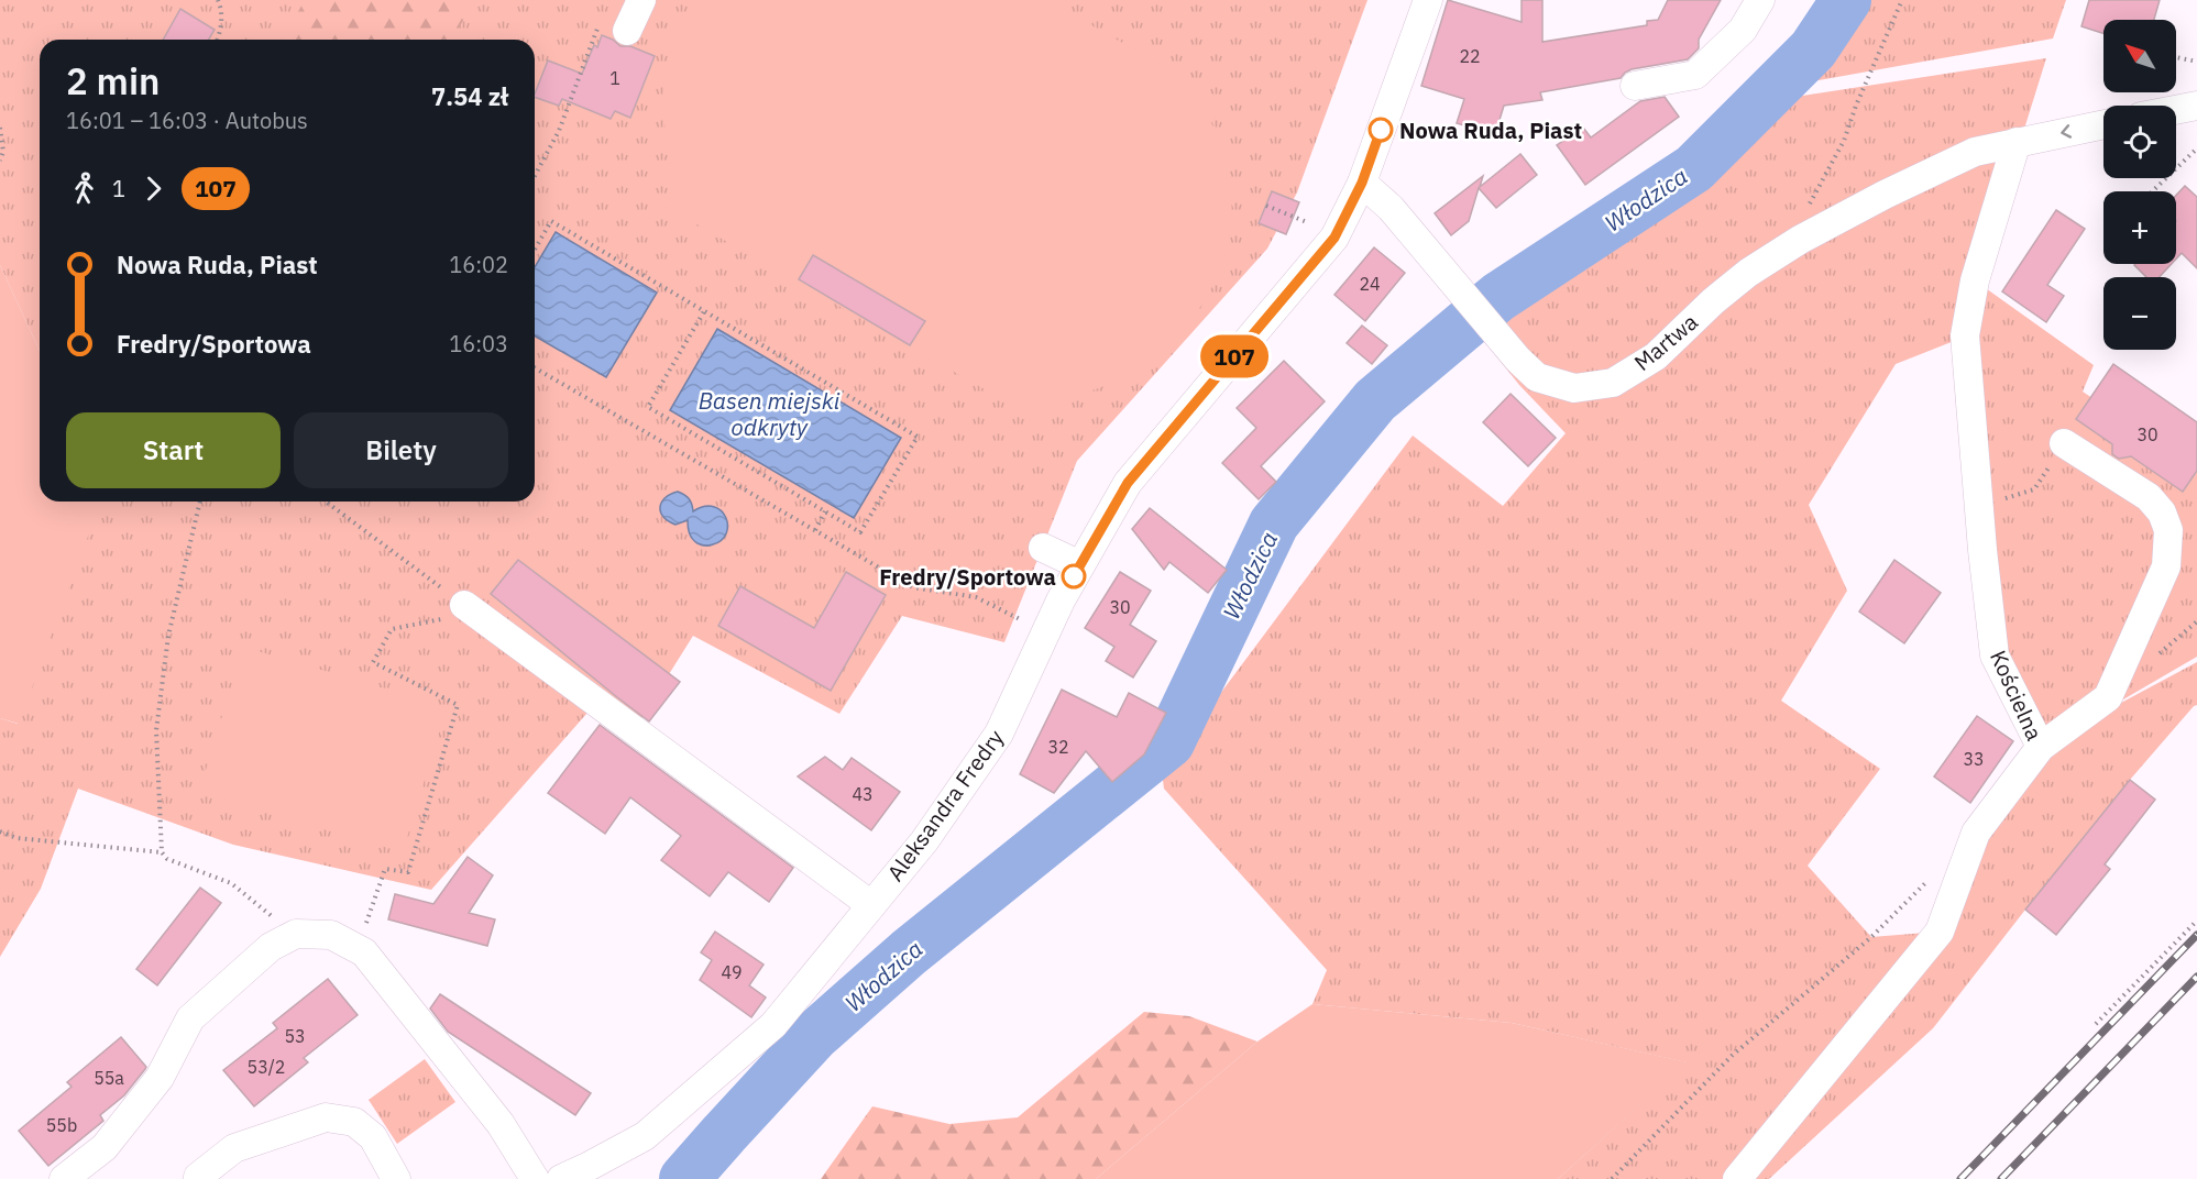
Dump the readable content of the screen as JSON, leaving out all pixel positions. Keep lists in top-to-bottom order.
{
  "streets": {
    "street": ["Martwa", "Kościelna", "Aleksandra Fredry"]
  },
  "crossings": [
    ["Martwa", "Kościelna"],
    ["Martwa", "Aleksandra Fredry"]
  ],
  "water": ["Włodzica", "Basen miejski odkryty"],
  "places": ["Nowa Ruda, Piast", "Fredry/Sportowa"],
  "lines": ["bus line 107"],
  "house_numbers": [
    "22",
    "1",
    "24",
    "30",
    "30",
    "32",
    "33",
    "43",
    "49",
    "53",
    "53/2",
    "55a",
    "55b"
  ],
  "north": "top left",
  "page": {
    "on_map": "107",
    "map_buttons": ["+", "−"],
    "heading": ["2 min", "16:01 – 16:03 · Autobus", "7.54 zł"],
    "legs": ["1", "107"],
    "list": [
      {
        "name": "Nowa Ruda, Piast",
        "value": "16:02"
      },
      {
        "name": "Fredry/Sportowa",
        "value": "16:03"
      }
    ],
    "buttons": ["Start", "Bilety"]
  }
}
